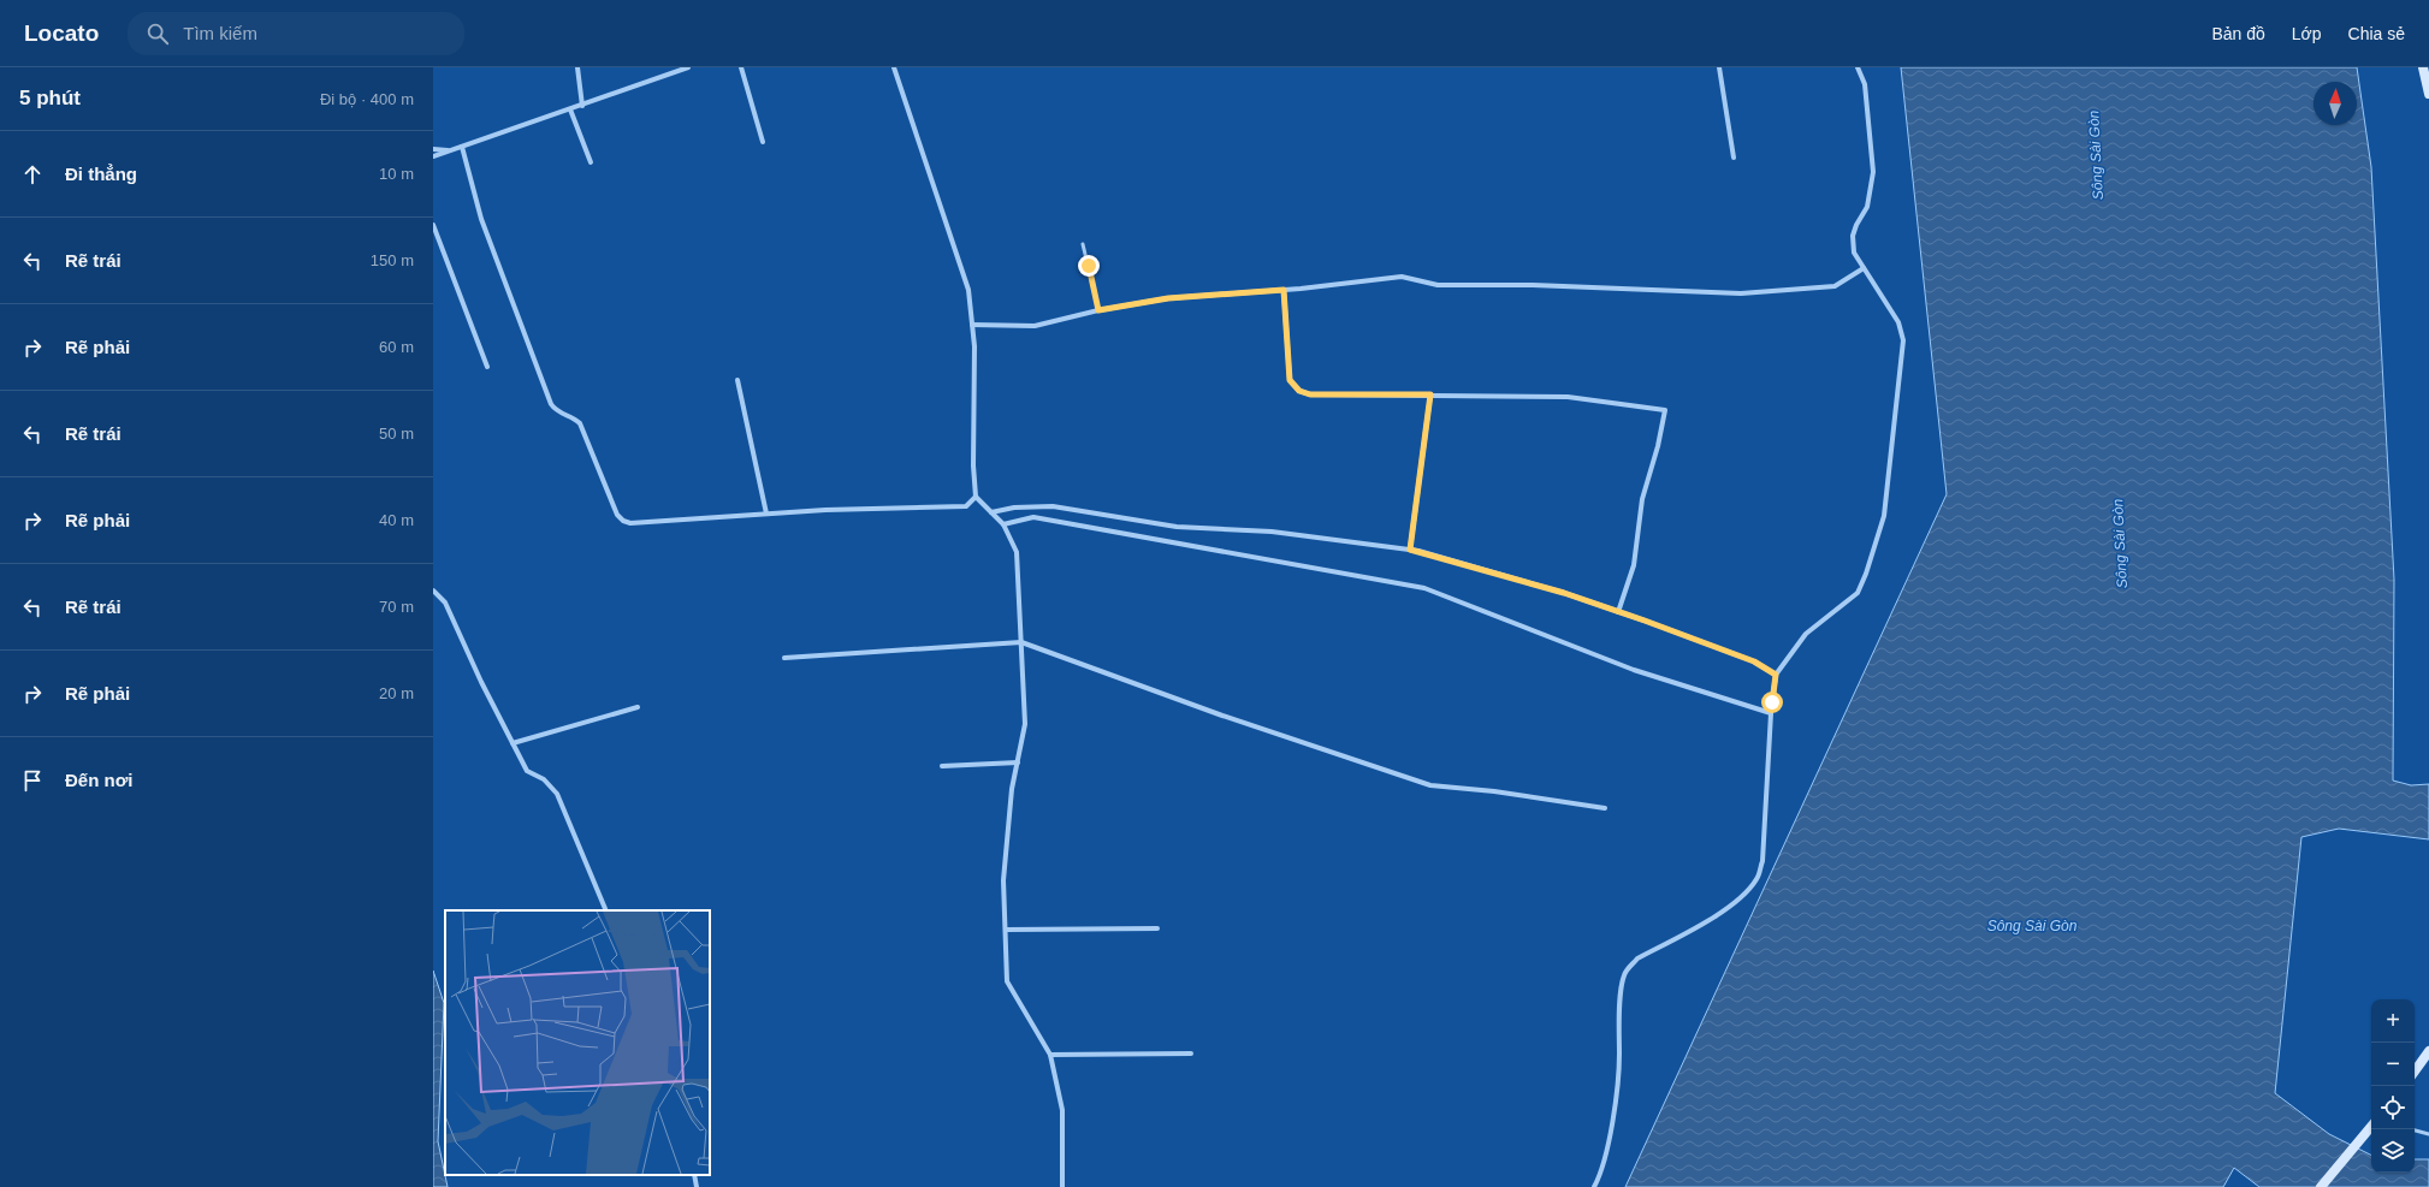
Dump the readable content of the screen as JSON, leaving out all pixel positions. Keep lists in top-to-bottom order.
{
  "water": ["Sông Sài Gòn"],
  "north": "top",
  "page": {
    "header": "Locato",
    "search": "Tìm kiếm",
    "nav": ["Bản đồ", "Lớp", "Chia sẻ"],
    "heading": ["5 phút", "Đi bộ · 400 m"],
    "list": [
      ["Đi thẳng", "10 m"],
      ["Rẽ trái", "150 m"],
      ["Rẽ phải", "60 m"],
      ["Rẽ trái", "50 m"],
      ["Rẽ phải", "40 m"],
      ["Rẽ trái", "70 m"],
      ["Rẽ phải", "20 m"],
      "Đến nơi"
    ],
    "map_buttons": ["+", "−"]
  }
}
